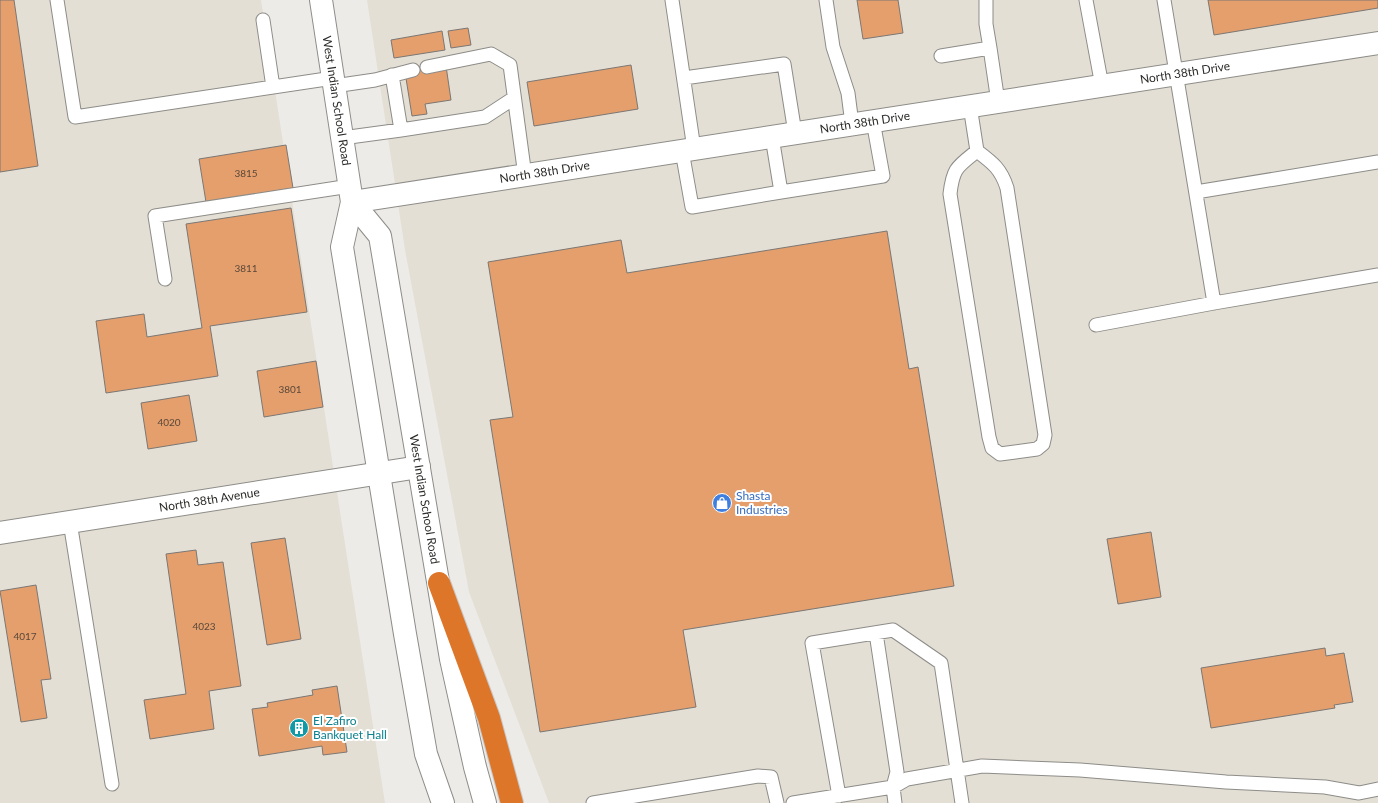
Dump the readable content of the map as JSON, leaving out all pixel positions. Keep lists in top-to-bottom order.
{
  "streets": {
    "main road": ["North 38th Drive", "West Indian School Road", "North 38th Avenue"]
  },
  "crossings": [
    ["North 38th Drive", "West Indian School Road"],
    ["West Indian School Road", "North 38th Avenue"]
  ],
  "places": {
    "shop": ["Shasta Industries"],
    "building": ["El Zafiro Bankquet Hall"]
  },
  "house_numbers": [
    "3815",
    "3811",
    "3801",
    "4020",
    "4023",
    "4017"
  ]
}
